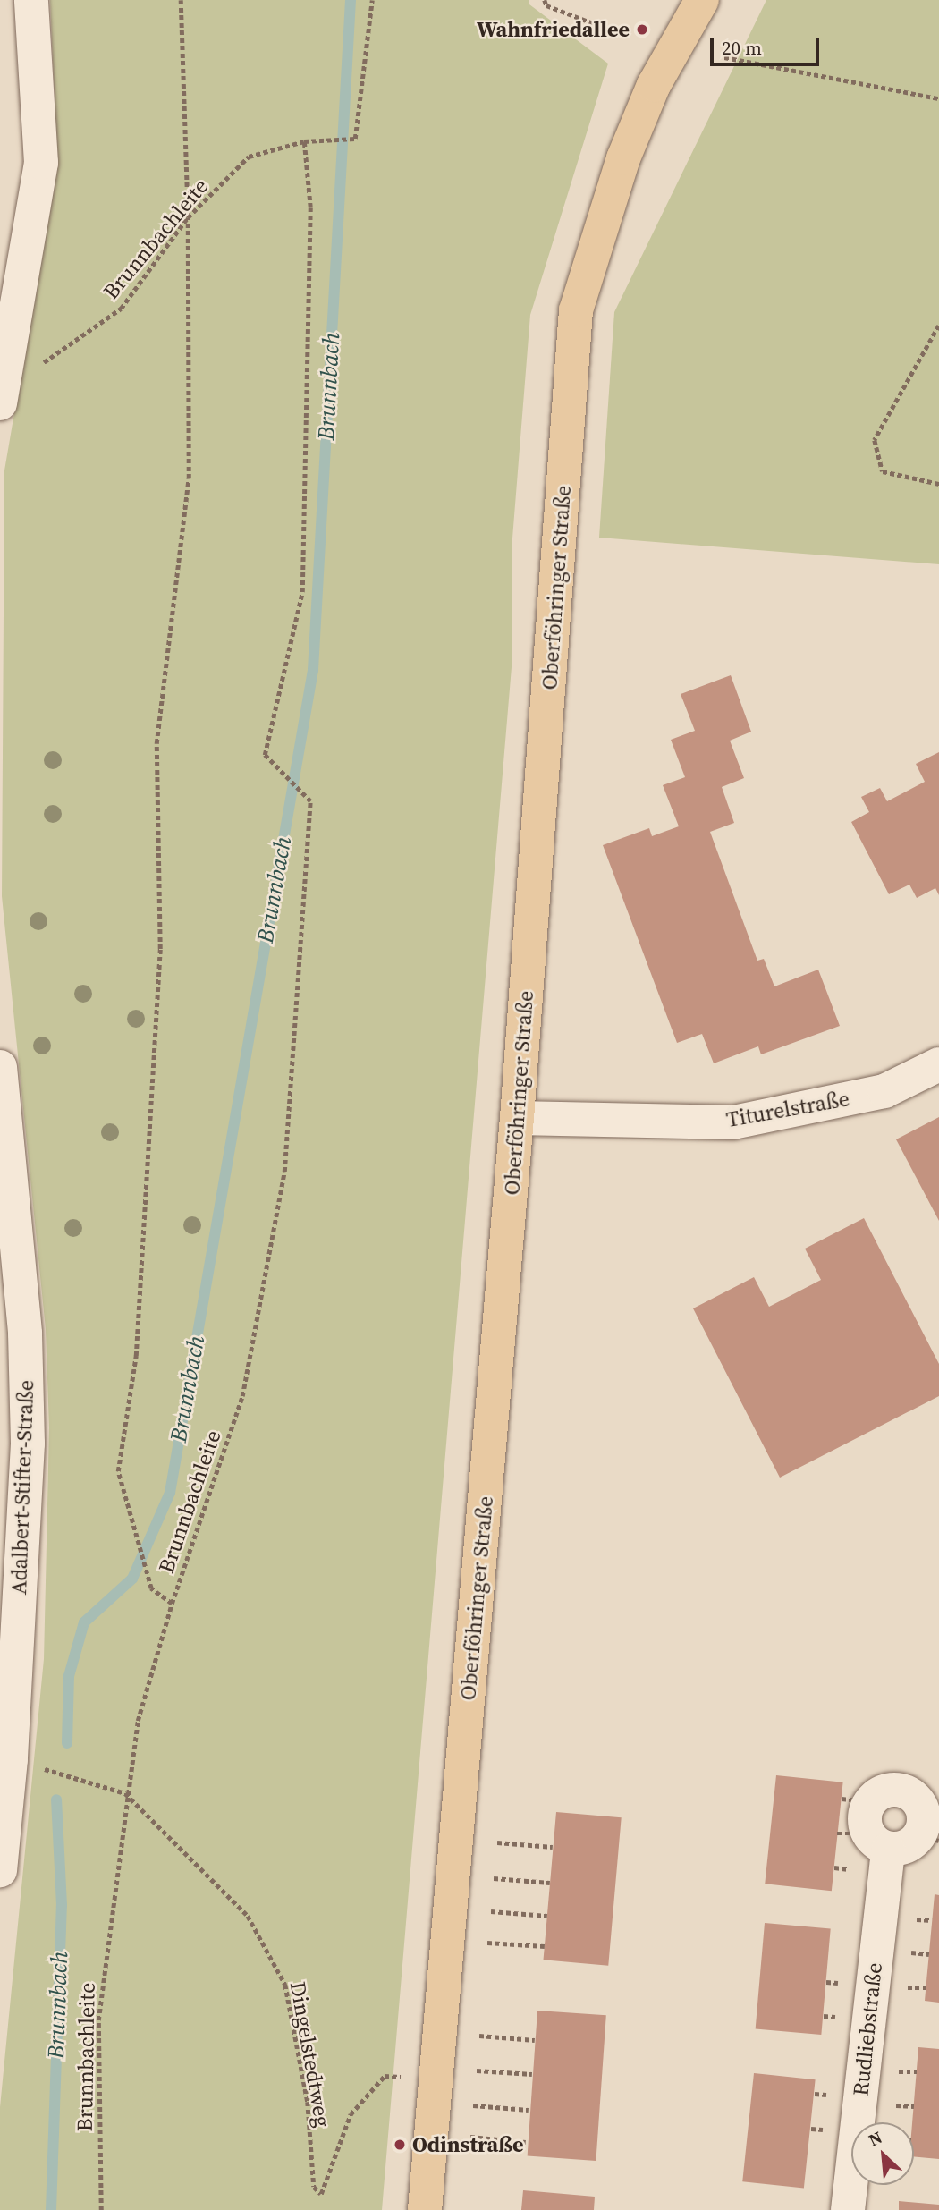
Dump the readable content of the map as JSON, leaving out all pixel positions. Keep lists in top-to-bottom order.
{
  "streets": {
    "main road": ["Oberföhringer Straße"],
    "street": ["Titurelstraße", "Adalbert-Stifter-Straße", "Rudliebstraße"],
    "path": ["Brunnbachleite", "Dingelstedtweg"]
  },
  "crossings": [
    ["Brunnbachleite", "Dingelstedtweg"],
    ["Oberföhringer Straße", "Titurelstraße"],
    ["Adalbert-Stifter-Straße", "Dingelstedtweg"]
  ],
  "water": ["Brunnbach"],
  "places": ["Wahnfriedallee", "Odinstraße"],
  "scale_bar": "20 m",
  "north": "top left"
}
